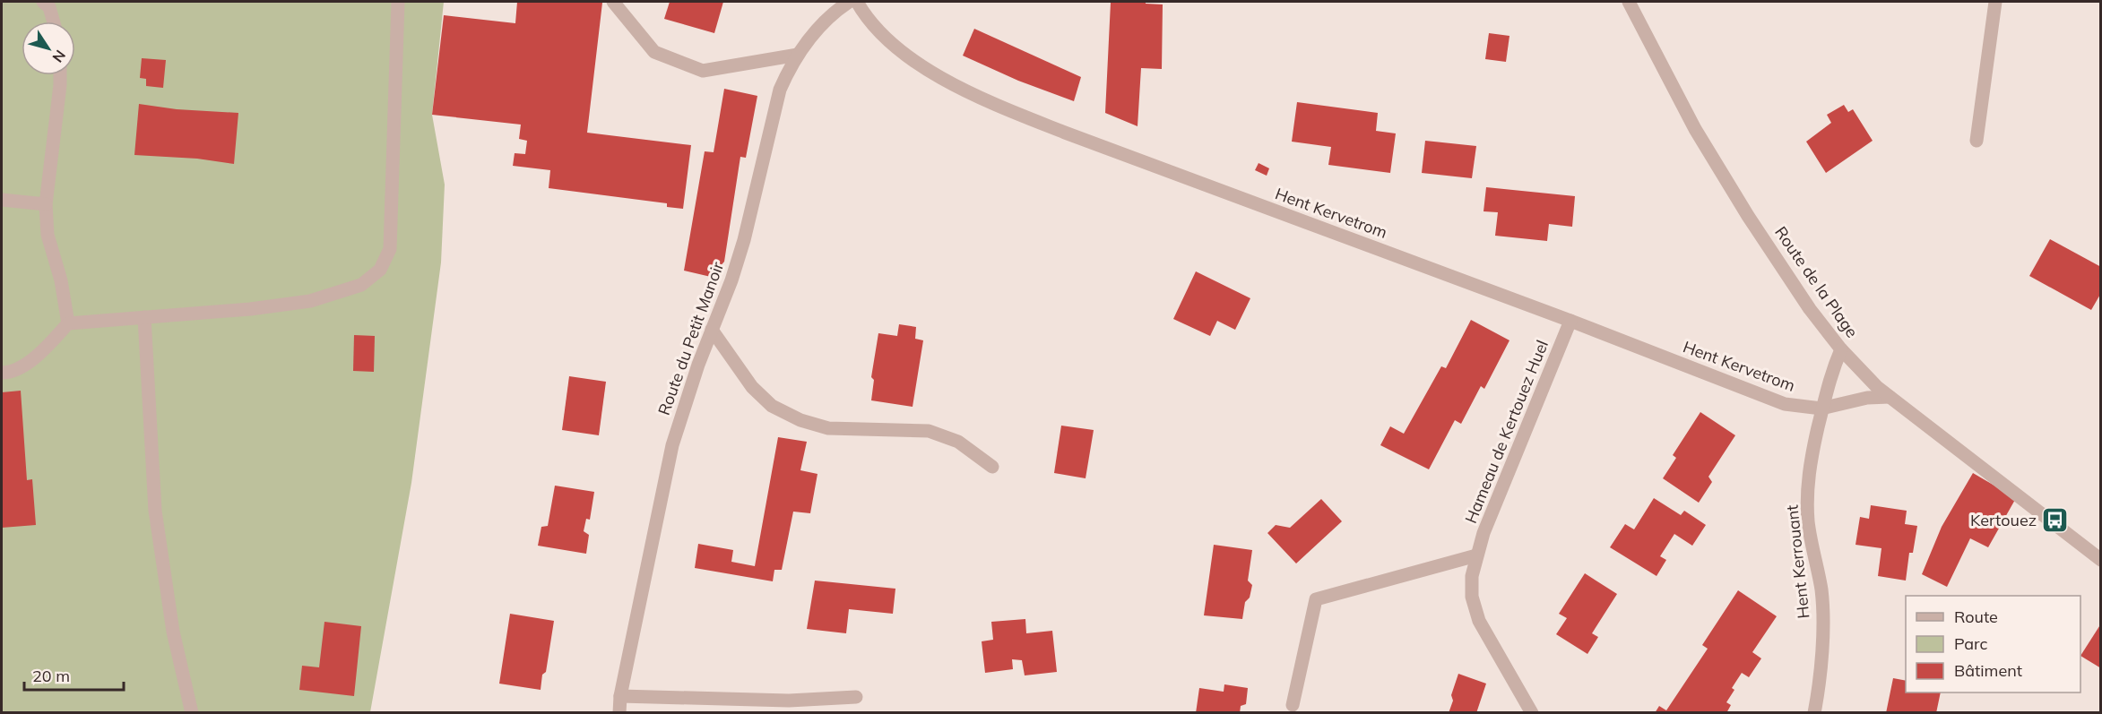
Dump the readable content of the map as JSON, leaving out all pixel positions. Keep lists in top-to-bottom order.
{
  "streets": {
    "street": [
      "Hent Kervetrom",
      "Route de la Plage",
      "Route du Petit Manoir",
      "Hameau de Kertouez Huel",
      "Hent Kerrouant"
    ]
  },
  "crossings": [
    ["Hent Kervetrom", "Hameau de Kertouez Huel"],
    ["Hent Kervetrom", "Hent Kerrouant"],
    ["Route de la Plage", "Hent Kerrouant"]
  ],
  "places": {
    "bus stop": ["Kertouez"]
  },
  "legend": ["Route", "Parc", "Bâtiment"],
  "scale_bar": "20 m",
  "north": "bottom right"
}
